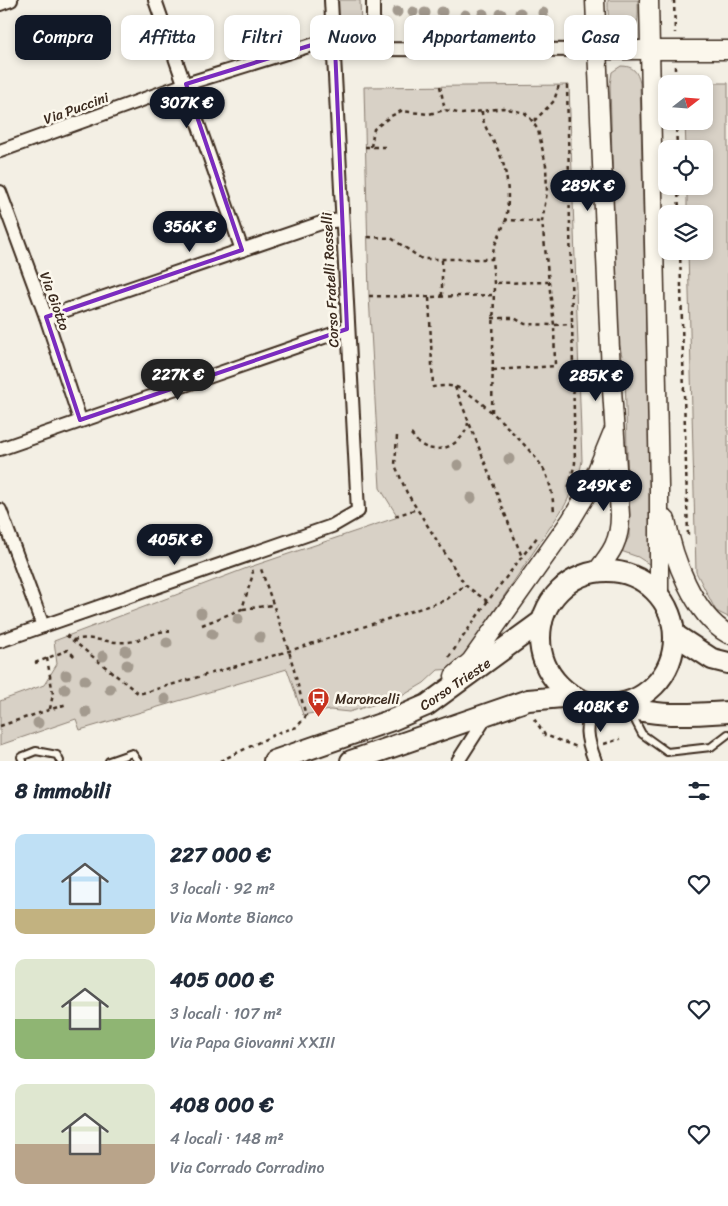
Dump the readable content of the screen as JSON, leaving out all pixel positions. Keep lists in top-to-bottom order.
{
  "streets": {
    "main road": ["Corso Trieste"],
    "street": ["Via Puccini", "Corso Fratelli Rosselli", "Via Giotto"]
  },
  "places": {
    "bus stop": ["Maroncelli"]
  },
  "north": "right",
  "page": {
    "chip": [
      "Compra",
      "Affitta",
      "Filtri",
      "Nuovo",
      "Appartamento",
      "Casa"
    ],
    "price": [
      "307K €",
      "289K €",
      "356K €",
      "227K €",
      "285K €",
      "249K €",
      "405K €",
      "408K €"
    ],
    "heading": "8 immobili",
    "list": [
      {
        "name": "227 000 €",
        "note": "3 locali · 92 m² · Via Monte Bianco"
      },
      {
        "name": "405 000 €",
        "note": "3 locali · 107 m² · Via Papa Giovanni XXIII"
      },
      {
        "name": "408 000 €",
        "note": "4 locali · 148 m² · Via Corrado Corradino"
      }
    ]
  }
}
